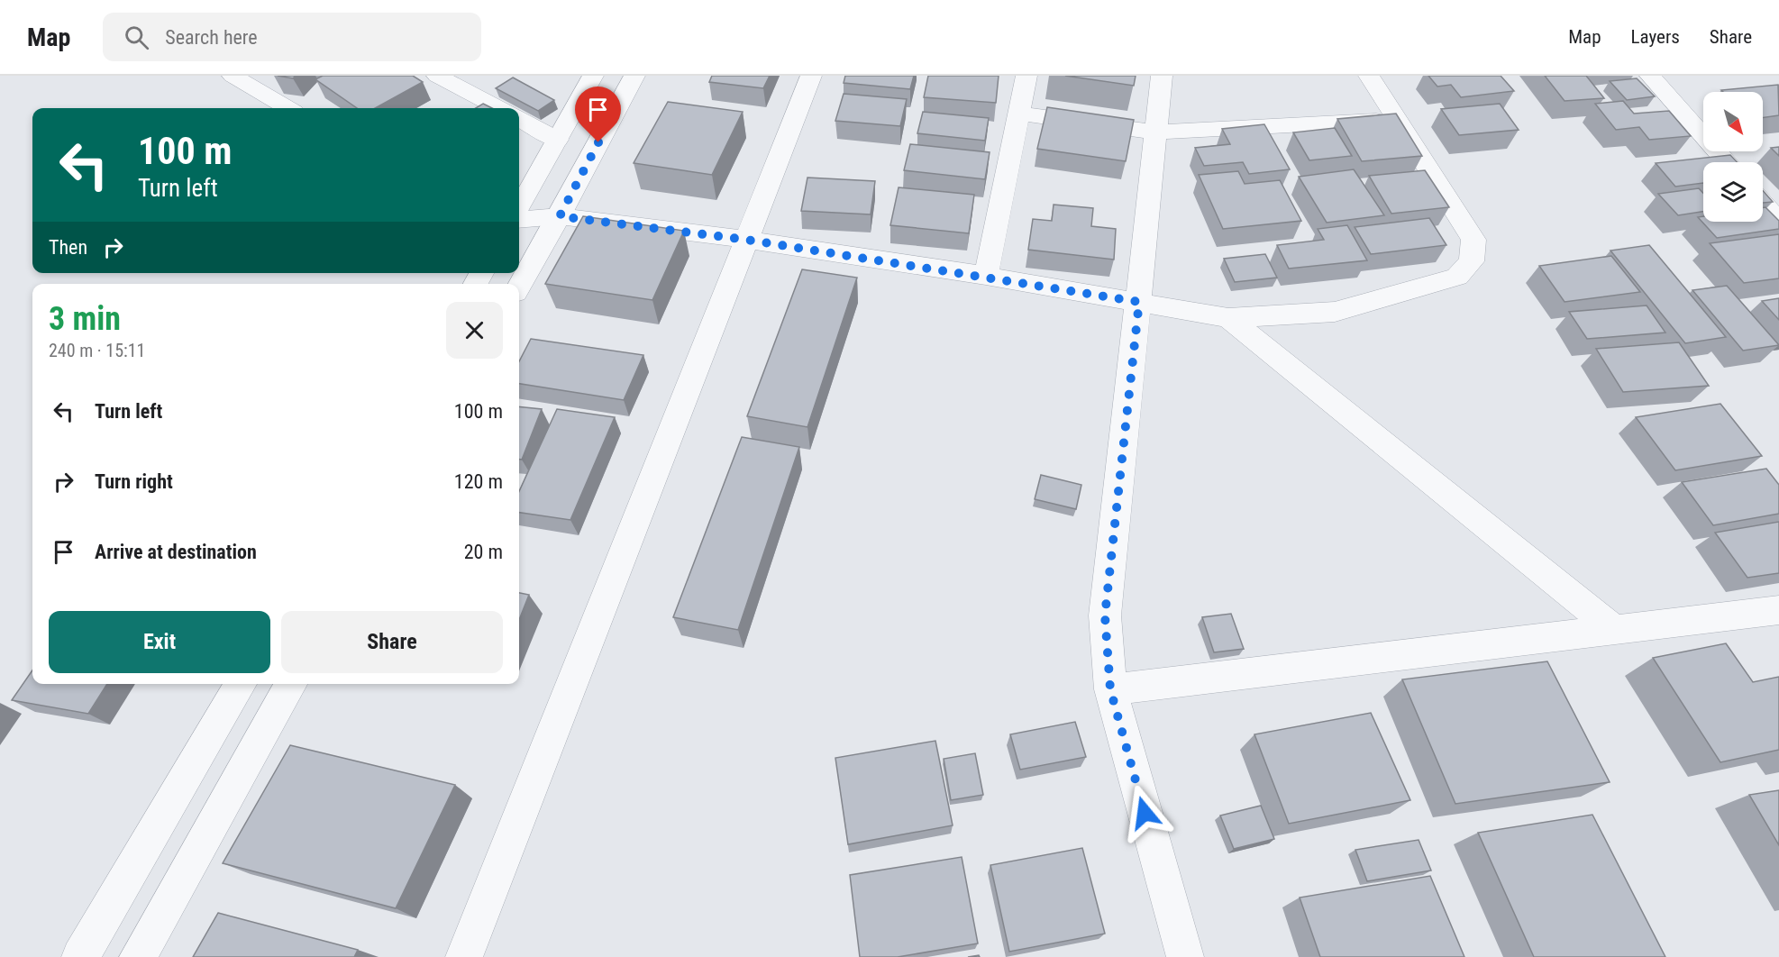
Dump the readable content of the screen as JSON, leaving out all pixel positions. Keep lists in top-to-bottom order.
{
  "north": "bottom right",
  "page": {
    "header": "Map",
    "search": "Search here",
    "nav": ["Map", "Layers", "Share"],
    "turn": ["100 m", "Turn left"],
    "then": "Then",
    "heading": ["3 min", "240 m · 15:11"],
    "list": [
      {
        "name": "Turn left",
        "value": "100 m"
      },
      {
        "name": "Turn right",
        "value": "120 m"
      },
      {
        "name": "Arrive at destination",
        "value": "20 m"
      }
    ],
    "buttons": ["Exit", "Share"]
  }
}
